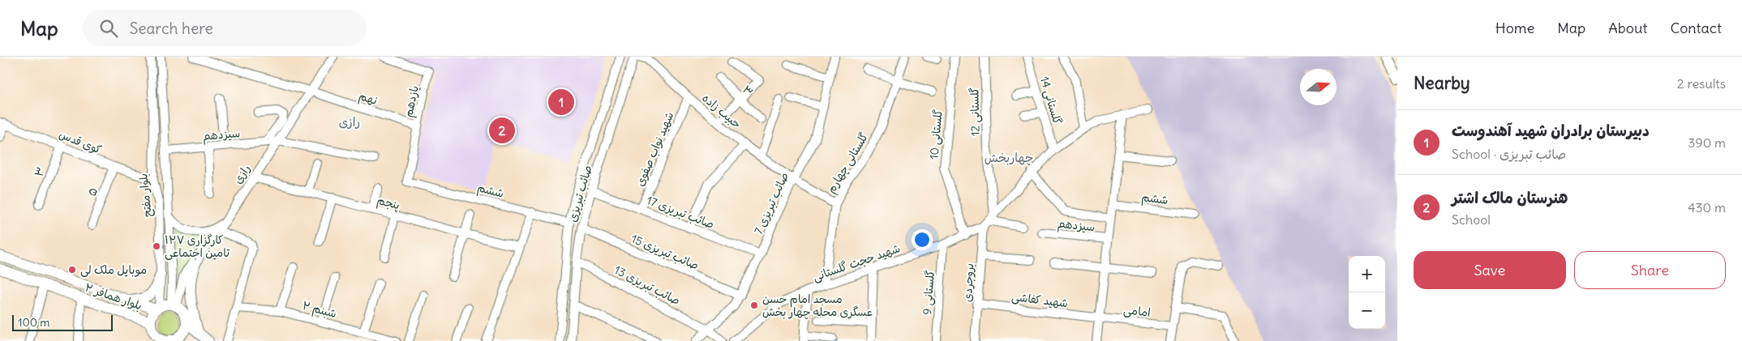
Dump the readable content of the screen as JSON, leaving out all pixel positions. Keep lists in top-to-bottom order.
{
  "streets": {
    "main road": ["بلوار همافر ۲"],
    "street": [
      "۳",
      "نهم",
      "گلستانی 14",
      "یازدهم",
      "حبیب زاده",
      "گلستانی 12",
      "سیزدهم",
      "گلستانی 10",
      "کوی قدس",
      "شهید نواب صفوی",
      "گلستانی چهارم",
      "رازی",
      "ششم",
      "۵",
      "صائب تبریزی",
      "بلوار مفتح",
      "پنجم",
      "صائب تبریزی 7",
      "صائب تبریزی 17",
      "صائب تبریزی 15",
      "شهید حجت گلستانی",
      "بروجردی",
      "صائب تبریزی 13",
      "گلستانی 9",
      "شهید کفاشی",
      "شبنم ۲",
      "امامی"
    ]
  },
  "crossings": [
    ["۳", "کوی قدس"],
    ["نهم", "یازدهم"],
    ["نهم", "رازی"],
    ["گلستانی 14", "شهید حجت گلستانی"],
    ["یازدهم", "ششم"],
    ["حبیب زاده", "شهید نواب صفوی"],
    ["حبیب زاده", "گلستانی چهارم"],
    ["حبیب زاده", "صائب تبریزی 7"],
    ["گلستانی 12", "شهید حجت گلستانی"],
    ["گلستانی 12", "بروجردی"],
    ["سیزدهم", "رازی"],
    ["سیزدهم", "بلوار مفتح"],
    ["گلستانی 10", "شهید حجت گلستانی"],
    ["کوی قدس", "۵"],
    ["کوی قدس", "بلوار مفتح"],
    ["شهید نواب صفوی", "صائب تبریزی 17"],
    ["گلستانی چهارم", "شهید حجت گلستانی"],
    ["رازی", "بلوار مفتح"],
    ["رازی", "پنجم"],
    ["رازی", "بلوار همافر ۲"],
    ["ششم", "صائب تبریزی"],
    ["صائب تبریزی", "صائب تبریزی 17"],
    ["صائب تبریزی", "صائب تبریزی 15"],
    ["صائب تبریزی", "صائب تبریزی 13"],
    ["بلوار مفتح", "بلوار همافر ۲"],
    ["صائب تبریزی 7", "صائب تبریزی 17"],
    ["صائب تبریزی 7", "صائب تبریزی 15"],
    ["صائب تبریزی 7", "صائب تبریزی 13"],
    ["شهید حجت گلستانی", "بروجردی"],
    ["شهید حجت گلستانی", "گلستانی 9"],
    ["بروجردی", "شهید کفاشی"],
    ["شهید کفاشی", "امامی"]
  ],
  "districts": ["رازی", "چهاربخش"],
  "places": ["کارگزاری ۱۲۷ تامین اجتماعی", "موبایل ملک لی", "مسجد امام حسن عسگری محله چهار بخش"],
  "scale_bar": "100 m",
  "north": "right",
  "page": {
    "header": "Map",
    "search": "Search here",
    "nav": [
      "Home",
      "Map",
      "About",
      "Contact"
    ],
    "heading": ["Nearby", "2 results"],
    "pins": ["1", "2"],
    "list": [
      {
        "mark": "1",
        "name": "دبیرستان برادران شهید آهندوست",
        "note": "School · صائب تبریزی",
        "value": "390 m"
      },
      {
        "mark": "2",
        "name": "هنرستان مالک اشتر",
        "note": "School",
        "value": "430 m"
      }
    ],
    "buttons": ["Save", "Share"],
    "map_buttons": ["+", "−"],
    "scale": "100 m"
  }
}
